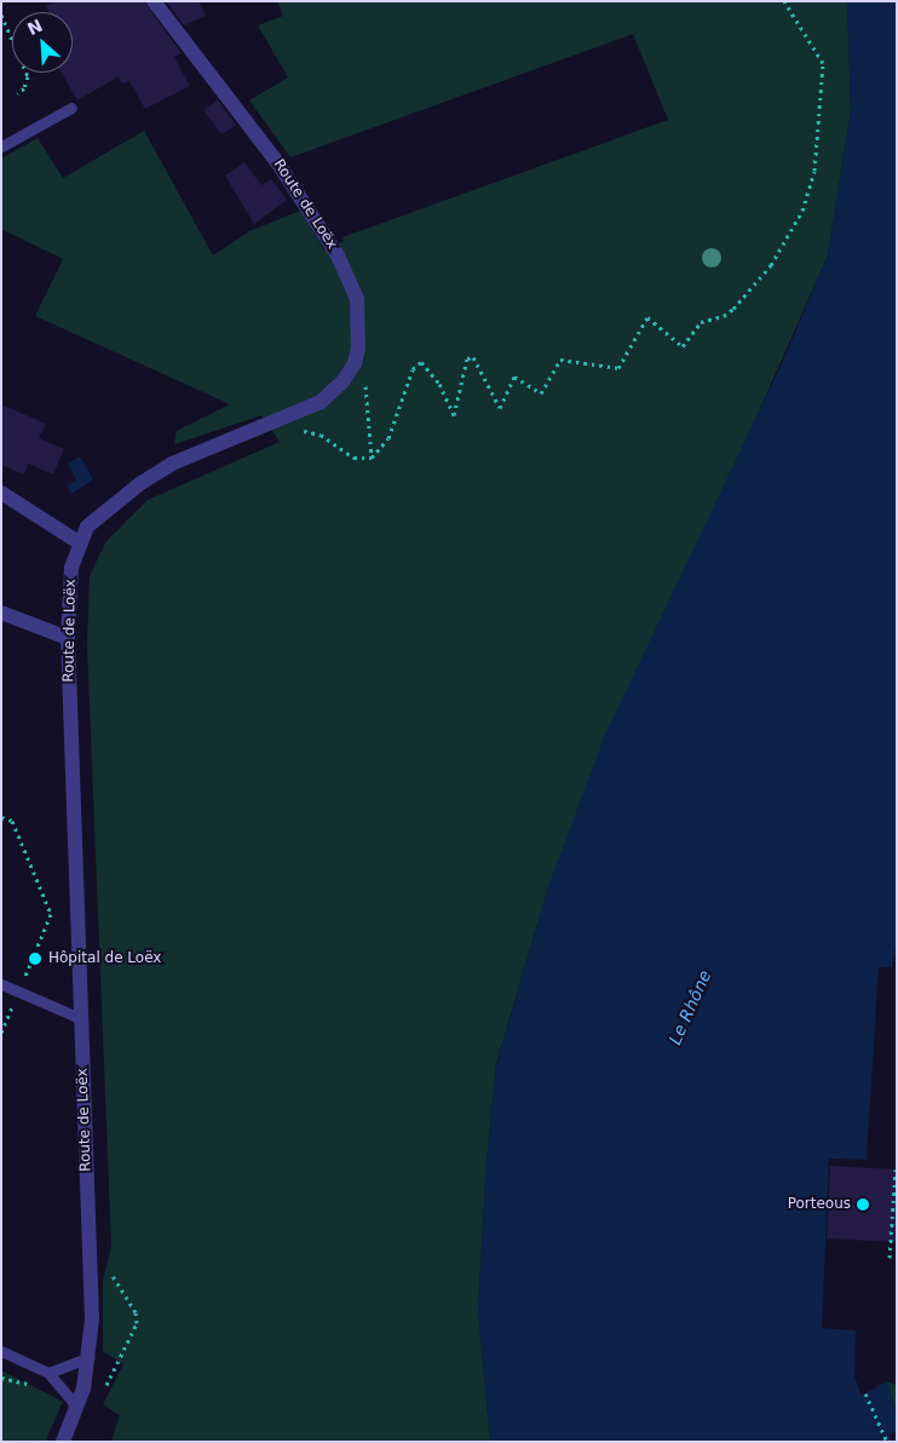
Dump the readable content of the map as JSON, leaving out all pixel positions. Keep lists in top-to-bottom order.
{
  "streets": {
    "street": ["Route de Loëx"]
  },
  "water": ["Le Rhône"],
  "places": ["Hôpital de Loëx", "Porteous"],
  "north": "top left"
}
